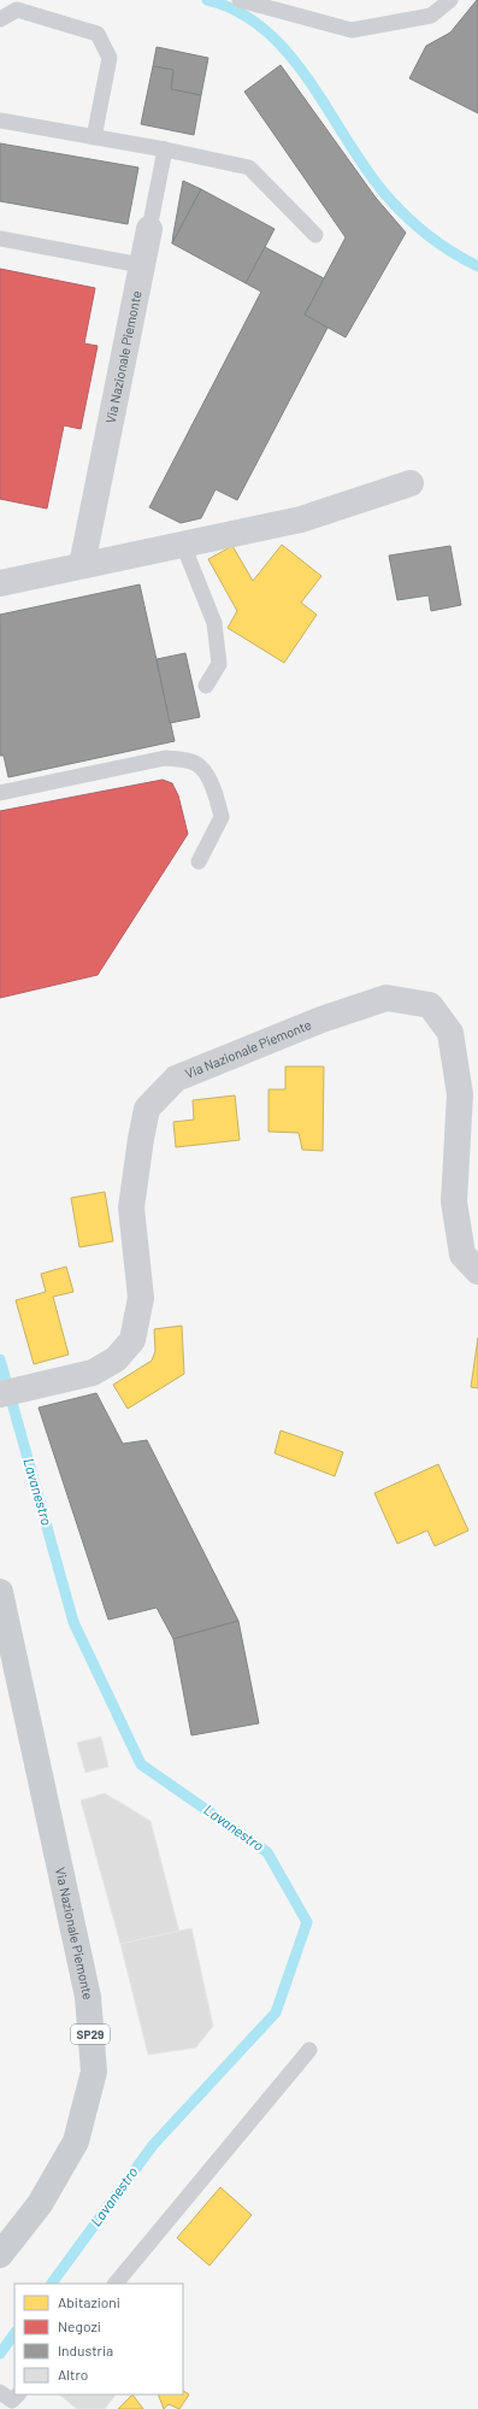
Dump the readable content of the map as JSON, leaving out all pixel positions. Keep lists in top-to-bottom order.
{
  "streets": {
    "main road": ["Via Nazionale Piemonte", "SP29"]
  },
  "water": ["Lavanestro"],
  "legend": [
    "Abitazioni",
    "Negozi",
    "Industria",
    "Altro"
  ]
}
